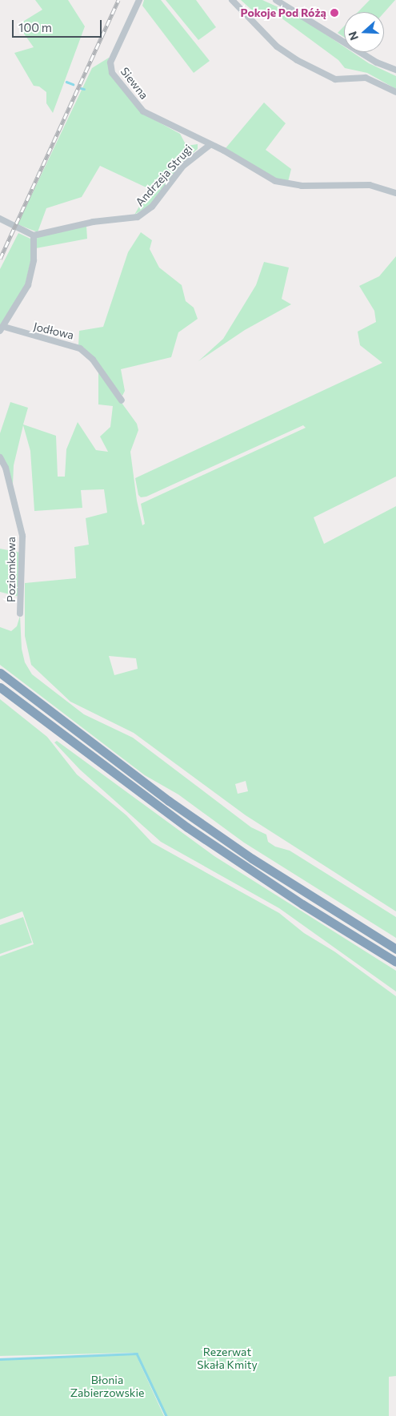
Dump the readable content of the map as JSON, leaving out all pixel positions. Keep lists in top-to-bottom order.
{
  "streets": {
    "street": [
      "Siewna",
      "Andrzeja Strugi",
      "Jodłowa",
      "Poziomkowa"
    ]
  },
  "crossings": [
    ["Siewna", "Andrzeja Strugi"]
  ],
  "parks": ["Rezerwat Skała Kmity", "Błonia Zabierzowskie"],
  "places": ["Pokoje Pod Różą"],
  "scale_bar": "100 m",
  "north": "left"
}
